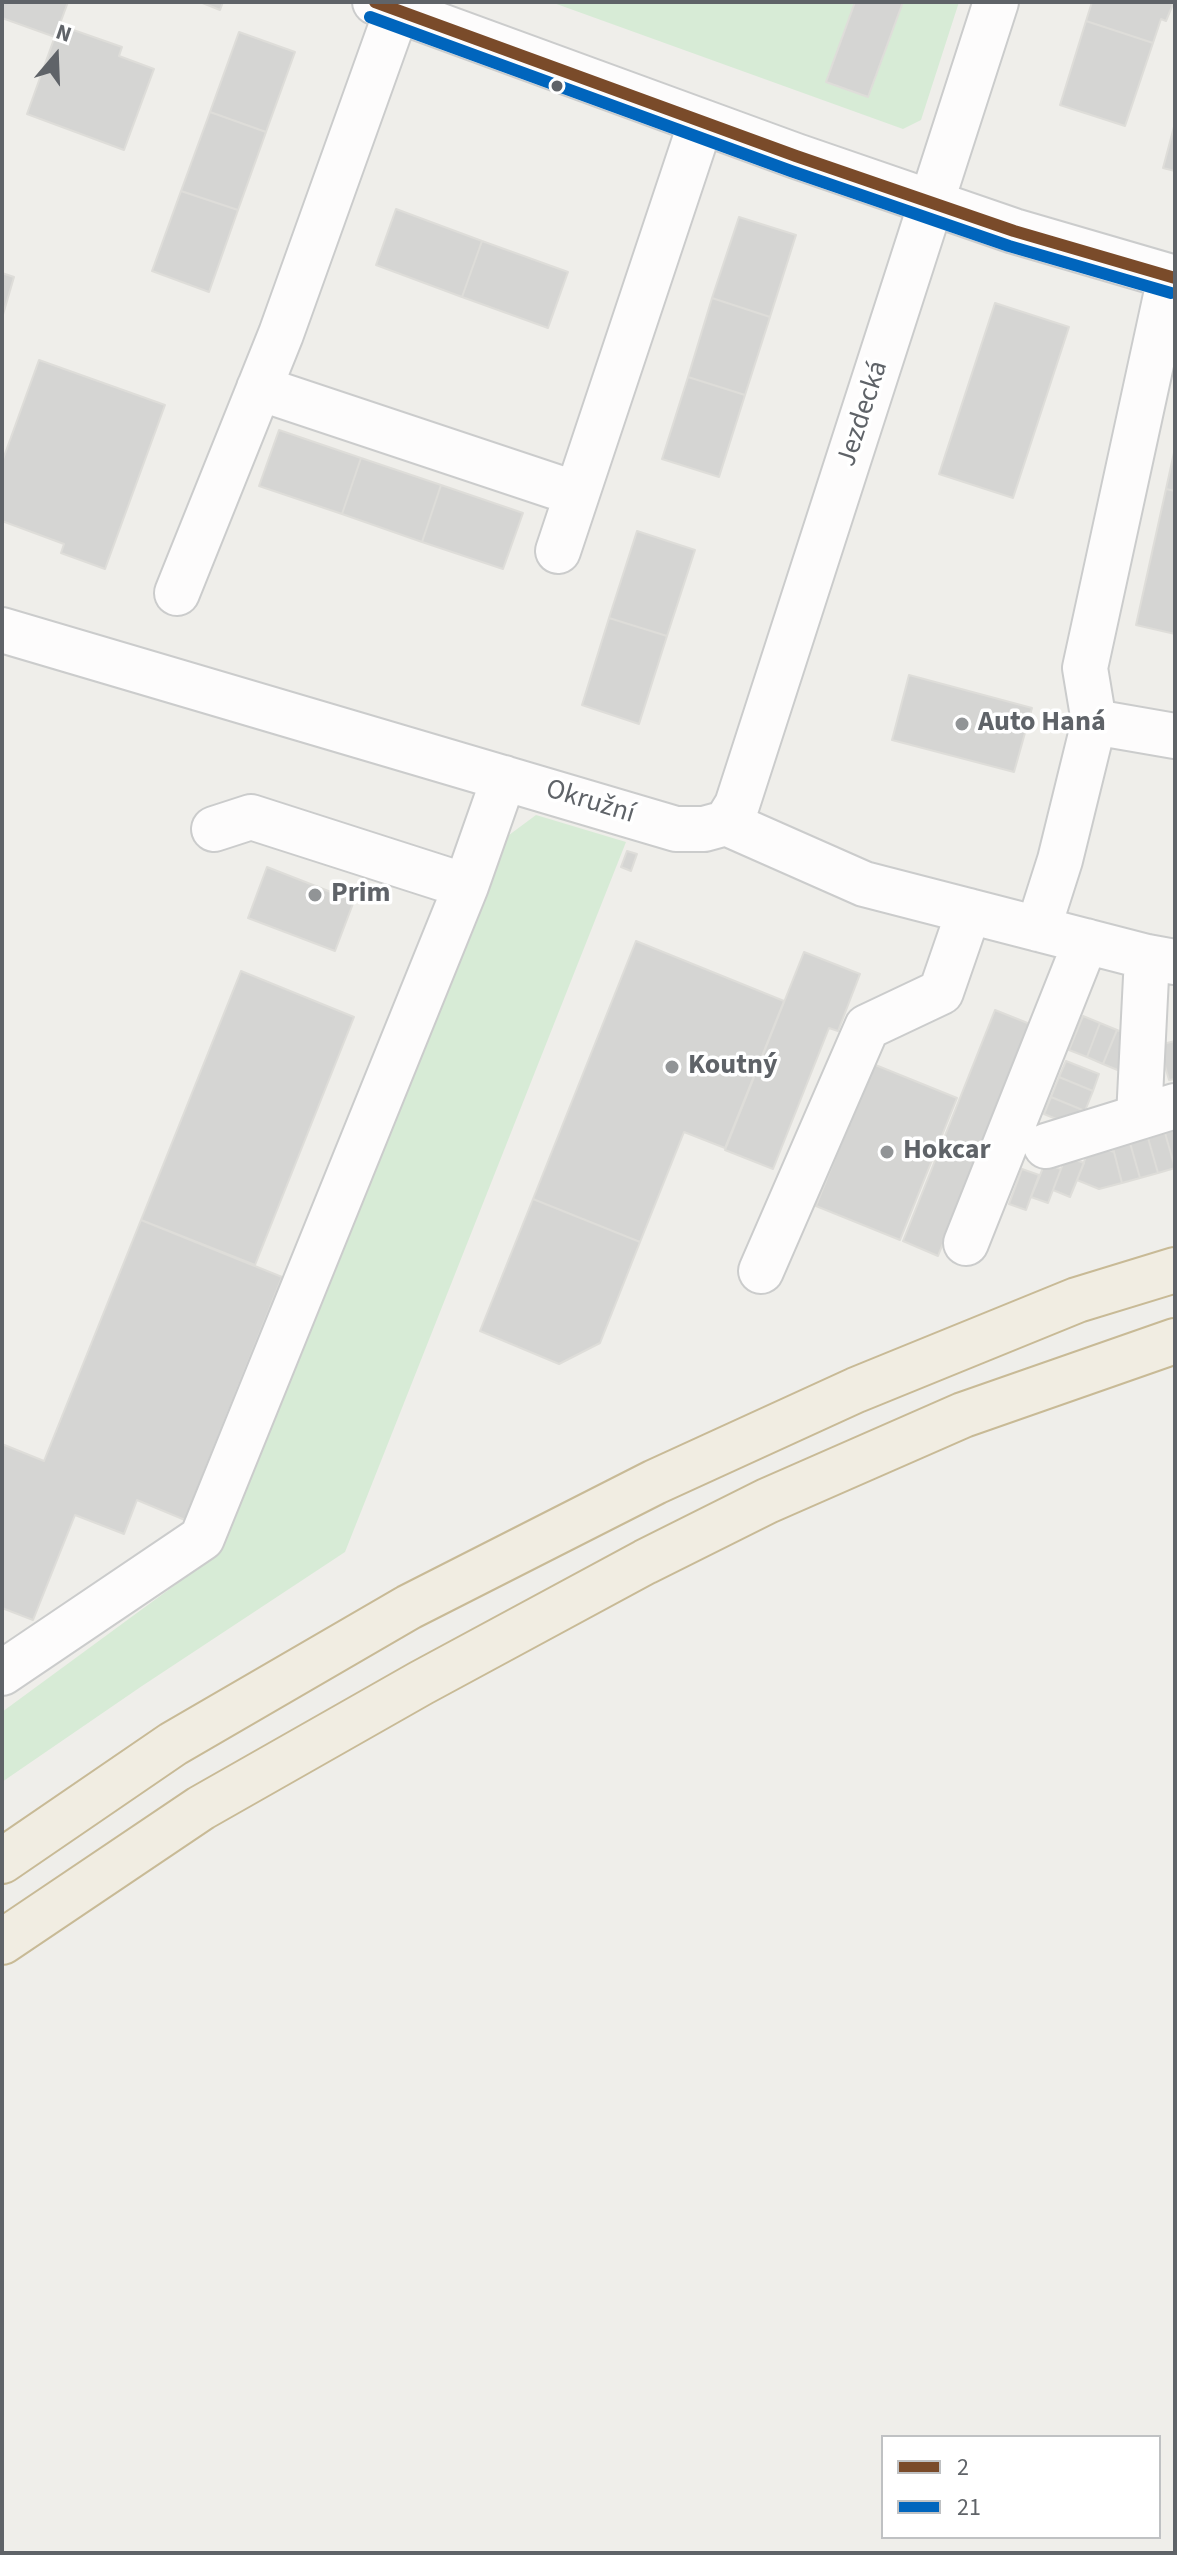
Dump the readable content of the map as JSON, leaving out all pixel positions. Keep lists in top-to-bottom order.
{
  "streets": {
    "street": ["Jezdecká", "Okružní"]
  },
  "crossings": [
    ["Jezdecká", "Okružní"]
  ],
  "places": [
    "Auto Haná",
    "Prim",
    "Koutný",
    "Hokcar"
  ],
  "lines": ["transit line 2", "transit line 21"],
  "legend": ["2", "21"],
  "north": "top"
}
